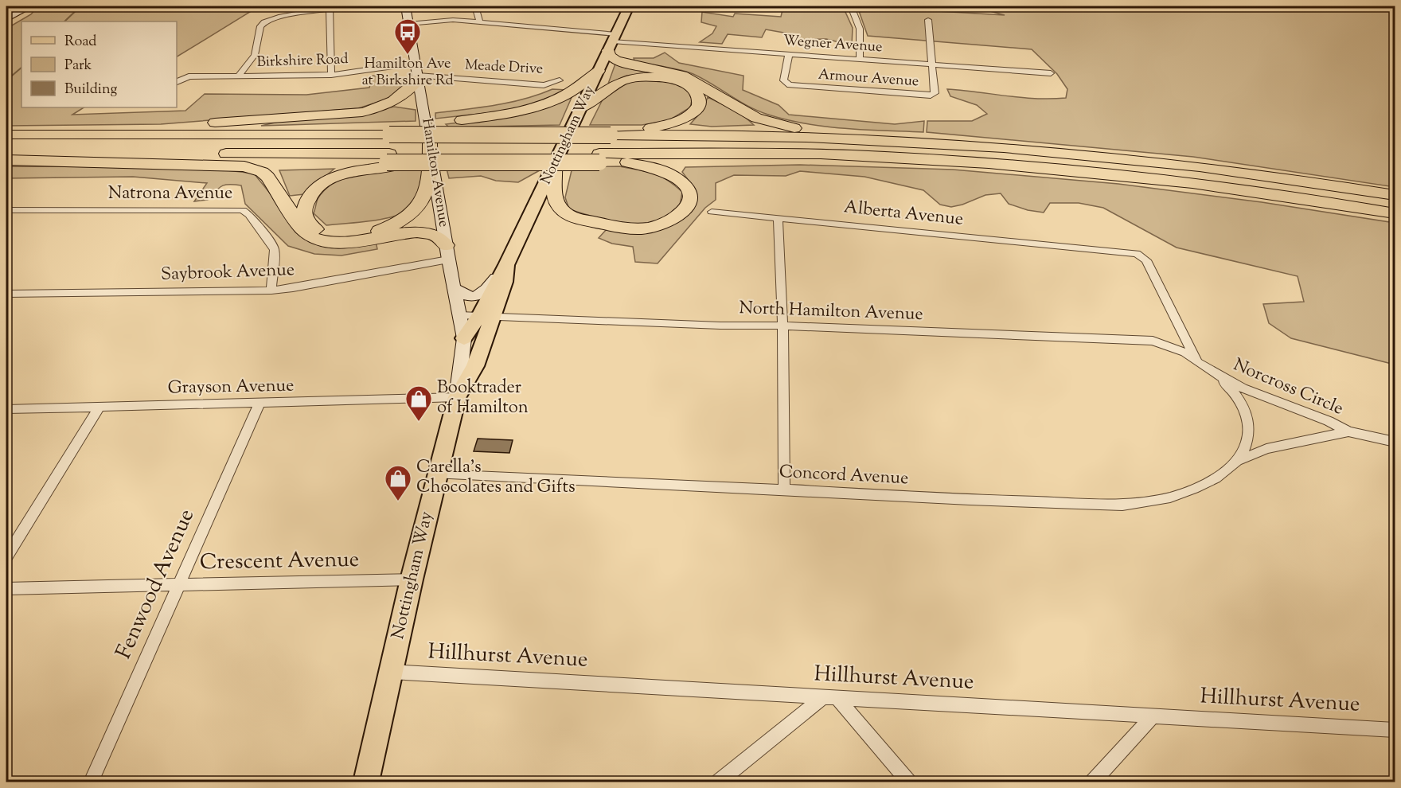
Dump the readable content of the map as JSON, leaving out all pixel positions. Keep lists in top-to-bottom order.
{
  "streets": {
    "main road": ["Nottingham Way", "Hamilton Avenue"],
    "street": [
      "Wegner Avenue",
      "Birkshire Road",
      "Meade Drive",
      "Armour Avenue",
      "Natrona Avenue",
      "Alberta Avenue",
      "Saybrook Avenue",
      "North Hamilton Avenue",
      "Grayson Avenue",
      "Norcross Circle",
      "Concord Avenue",
      "Crescent Avenue",
      "Fenwood Avenue",
      "Hillhurst Avenue"
    ]
  },
  "crossings": [
    ["Wegner Avenue", "Armour Avenue"],
    ["Wegner Avenue", "Nottingham Way"],
    ["Wegner Avenue", "Hamilton Avenue"],
    ["Birkshire Road", "Hamilton Avenue"],
    ["Meade Drive", "Hamilton Avenue"],
    ["Nottingham Way", "Hamilton Avenue"],
    ["Nottingham Way", "North Hamilton Avenue"],
    ["Nottingham Way", "Grayson Avenue"],
    ["Nottingham Way", "Concord Avenue"],
    ["Nottingham Way", "Crescent Avenue"],
    ["Nottingham Way", "Hillhurst Avenue"],
    ["Hamilton Avenue", "Saybrook Avenue"],
    ["Hamilton Avenue", "North Hamilton Avenue"],
    ["Hamilton Avenue", "Grayson Avenue"],
    ["Natrona Avenue", "Saybrook Avenue"],
    ["Alberta Avenue", "North Hamilton Avenue"],
    ["Alberta Avenue", "Norcross Circle"],
    ["North Hamilton Avenue", "Norcross Circle"],
    ["Grayson Avenue", "Fenwood Avenue"],
    ["Norcross Circle", "Concord Avenue"],
    ["Crescent Avenue", "Fenwood Avenue"]
  ],
  "places": {
    "bus stop": ["Hamilton Ave at Birkshire Rd"],
    "shop": ["Booktrader of Hamilton", "Carella's Chocolates and Gifts"]
  },
  "legend": ["Road", "Park", "Building"]
}
